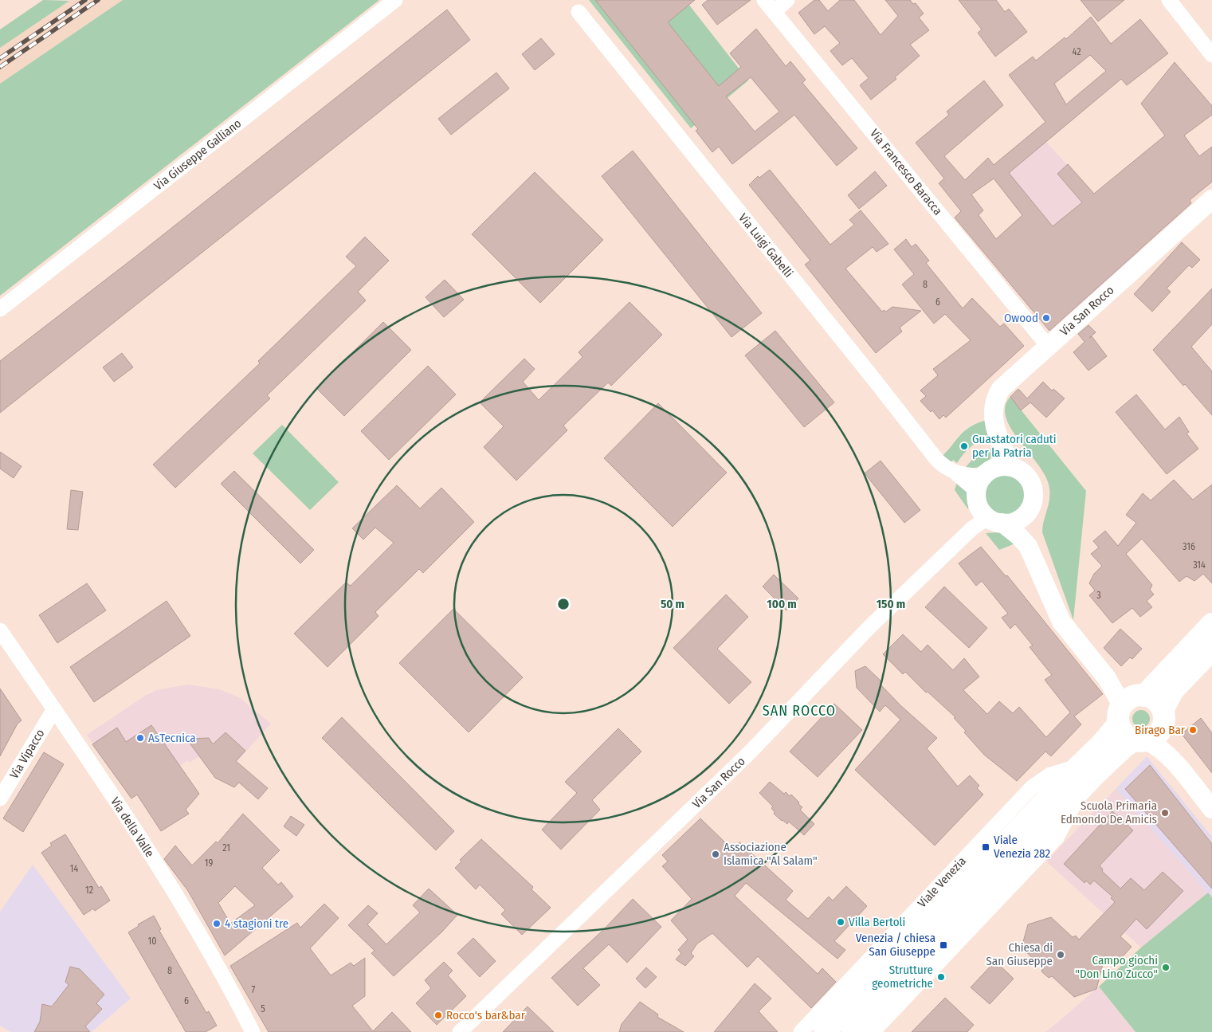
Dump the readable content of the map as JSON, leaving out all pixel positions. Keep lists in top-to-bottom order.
{
  "streets": {
    "main road": ["Viale Venezia"],
    "street": [
      "Via Giuseppe Galliano",
      "Via Francesco Baracca",
      "Via Luigi Gabelli",
      "Via San Rocco",
      "Via Vipacco",
      "Via della Valle"
    ]
  },
  "crossings": [
    ["Via Francesco Baracca", "Via San Rocco"],
    ["Via Luigi Gabelli", "Via San Rocco"],
    ["Via Vipacco", "Via della Valle"]
  ],
  "districts": ["SAN ROCCO"],
  "places": {
    "other": [
      "Owood",
      "Guastatori caduti per la Patria",
      "Birago Bar",
      "AsTecnica",
      "Scuola Primaria Edmondo De Amicis",
      "Associazione Islamica \"Al Salam\"",
      "Villa Bertoli",
      "4 stagioni tre",
      "Chiesa di San Giuseppe",
      "Campo giochi \"Don Lino Zucco\"",
      "Strutture geometriche",
      "Rocco's bar&bar"
    ],
    "transit": ["Viale Venezia 282", "Venezia / chiesa San Giuseppe"]
  },
  "house_numbers": [
    "42",
    "8",
    "6",
    "316",
    "314",
    "3",
    "21",
    "19",
    "14",
    "12",
    "10",
    "8",
    "7",
    "6",
    "5"
  ],
  "rings": ["50 m", "100 m", "150 m"]
}
